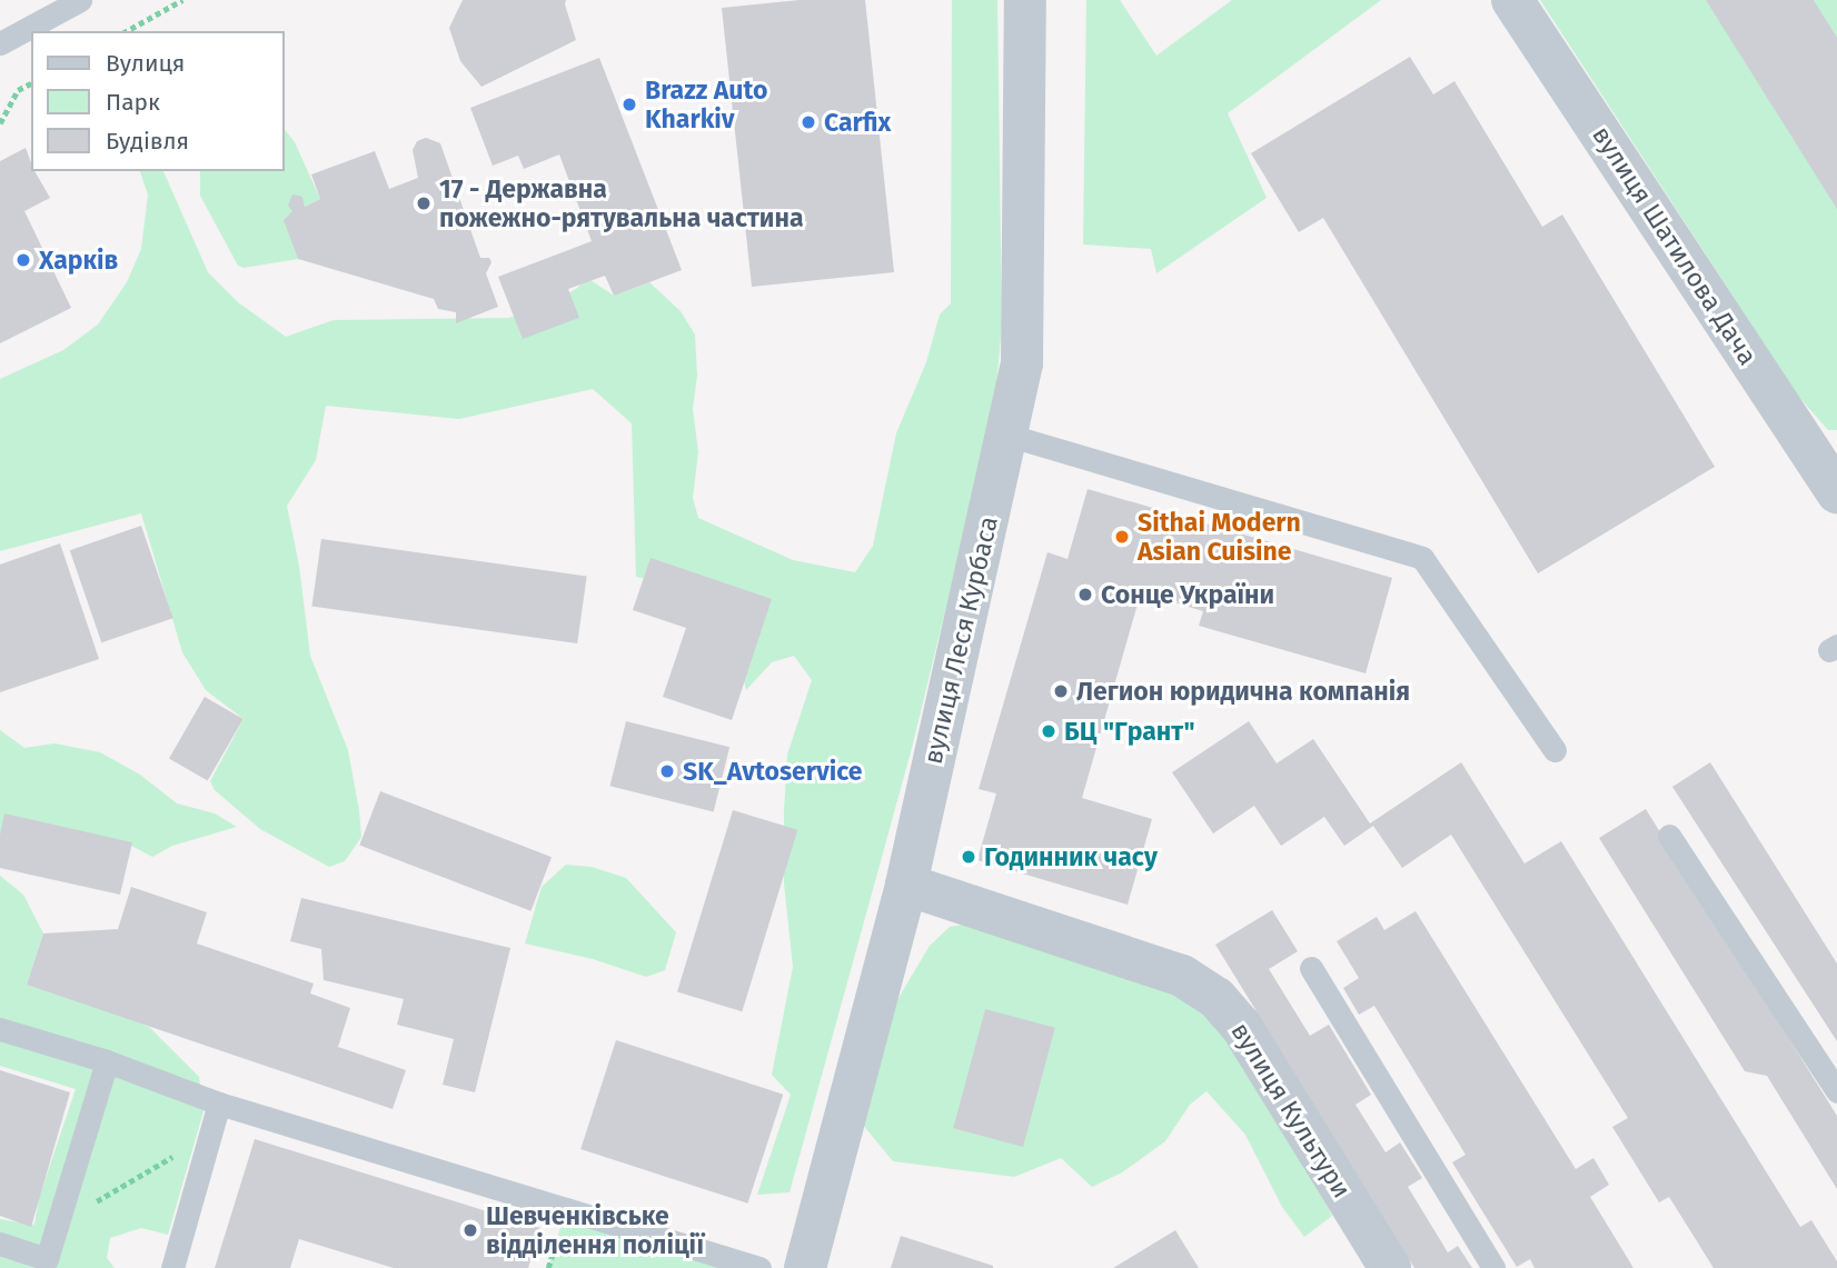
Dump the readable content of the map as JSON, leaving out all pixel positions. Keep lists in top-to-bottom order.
{
  "streets": {
    "street": ["вулиця Шатилова Дача", "вулиця Леся Курбаса", "вулиця Культури"]
  },
  "crossings": [
    ["вулиця Леся Курбаса", "вулиця Культури"]
  ],
  "places": [
    "Brazz Auto Kharkiv",
    "Carfix",
    "17 - Державна пожежно-рятувальна частина",
    "Харків",
    "Sithai Modern Asian Cuisine",
    "Сонце України",
    "Легион юридична компанія",
    "БЦ \"Грант\"",
    "SK_Avtoservice",
    "Годинник часу",
    "Шевченківське відділення поліції"
  ],
  "legend": ["Вулиця", "Парк", "Будівля"]
}
